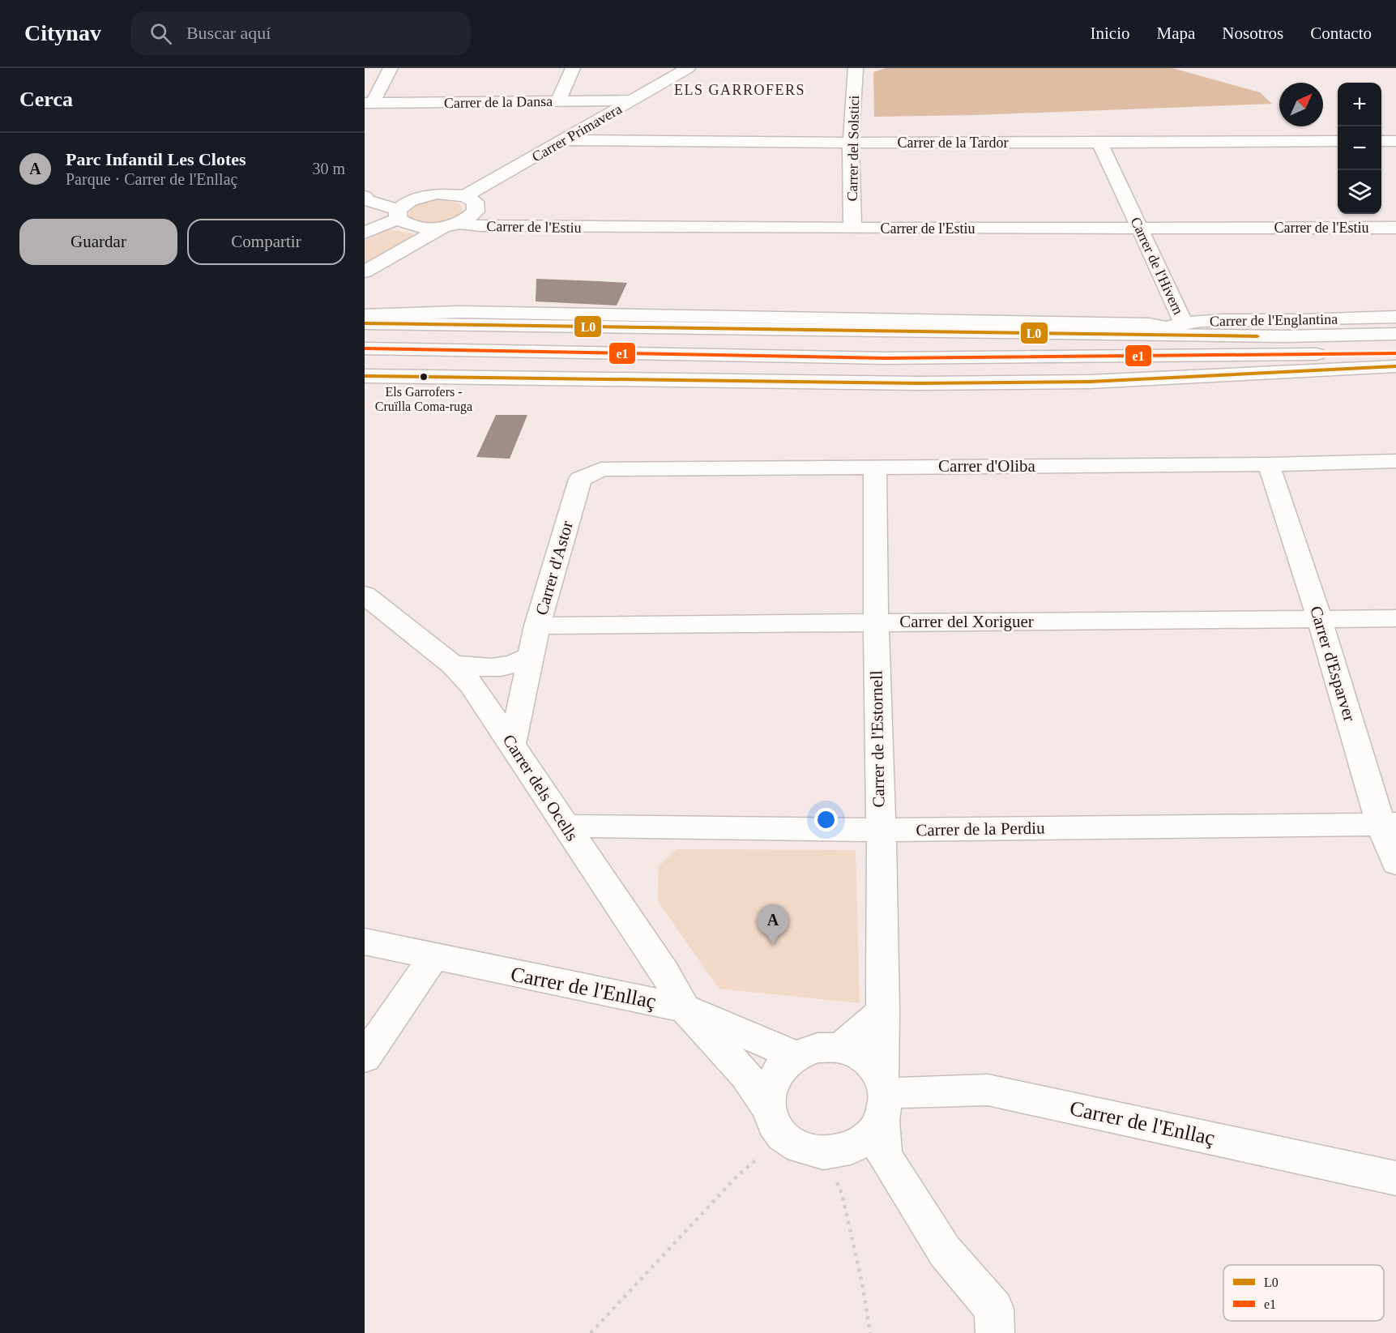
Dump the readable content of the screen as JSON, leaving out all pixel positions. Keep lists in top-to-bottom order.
{
  "streets": {
    "street": [
      "Carrer de la Dansa",
      "Carrer Primavera",
      "Carrer de la Tardor",
      "Carrer del Solstici",
      "Carrer de l'Estiu",
      "Carrer de l'Hivern",
      "Carrer de l'Englantina",
      "Carrer d'Oliba",
      "Carrer d'Astor",
      "Carrer del Xoriguer",
      "Carrer d'Esparver",
      "Carrer de l'Estornell",
      "Carrer dels Ocells",
      "Carrer de la Perdiu",
      "Carrer de l'Enllaç"
    ]
  },
  "crossings": [
    ["Carrer de la Dansa", "Carrer Primavera"],
    ["Carrer Primavera", "Carrer de la Tardor"],
    ["Carrer de la Tardor", "Carrer del Solstici"],
    ["Carrer de la Tardor", "Carrer de l'Hivern"],
    ["Carrer del Solstici", "Carrer de l'Estiu"],
    ["Carrer de l'Estiu", "Carrer de l'Hivern"],
    ["Carrer de l'Hivern", "Carrer de l'Englantina"],
    ["Carrer d'Oliba", "Carrer d'Astor"],
    ["Carrer d'Oliba", "Carrer d'Esparver"],
    ["Carrer d'Oliba", "Carrer de l'Estornell"],
    ["Carrer d'Astor", "Carrer del Xoriguer"],
    ["Carrer d'Astor", "Carrer dels Ocells"],
    ["Carrer del Xoriguer", "Carrer d'Esparver"],
    ["Carrer del Xoriguer", "Carrer de l'Estornell"],
    ["Carrer d'Esparver", "Carrer de la Perdiu"],
    ["Carrer de l'Estornell", "Carrer dels Ocells"],
    ["Carrer de l'Estornell", "Carrer de la Perdiu"],
    ["Carrer de l'Estornell", "Carrer de l'Enllaç"],
    ["Carrer dels Ocells", "Carrer de la Perdiu"],
    ["Carrer dels Ocells", "Carrer de l'Enllaç"]
  ],
  "districts": ["ELS GARROFERS"],
  "places": ["Els Garrofers - Cruïlla Coma-ruga"],
  "lines": ["transit line L0", "transit line e1"],
  "legend": ["L0", "e1"],
  "north": "top right",
  "page": {
    "header": "Citynav",
    "search": "Buscar aquí",
    "nav": [
      "Inicio",
      "Mapa",
      "Nosotros",
      "Contacto"
    ],
    "heading": "Cerca",
    "map_buttons": ["+", "−"],
    "list": [
      {
        "mark": "A",
        "name": "Parc Infantil Les Clotes",
        "note": "Parque · Carrer de l'Enllaç",
        "value": "30 m"
      }
    ],
    "buttons": ["Guardar", "Compartir"],
    "pins": "A"
  }
}
